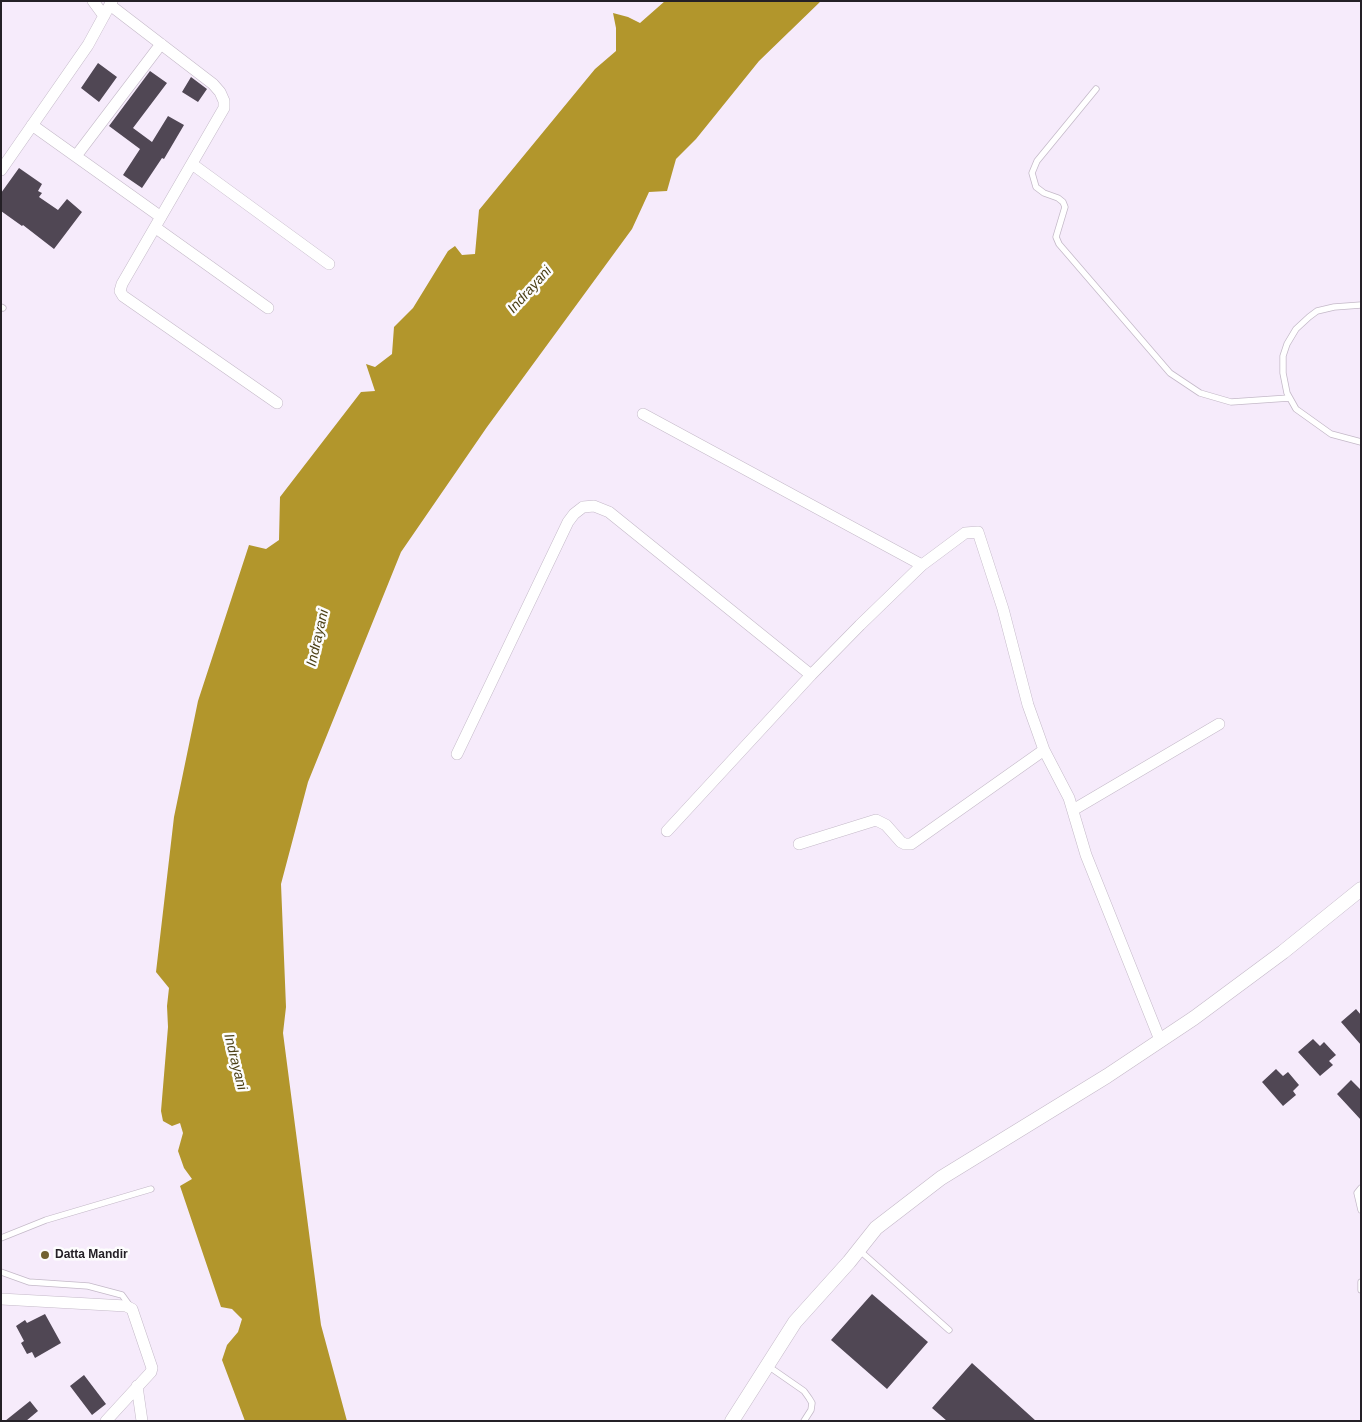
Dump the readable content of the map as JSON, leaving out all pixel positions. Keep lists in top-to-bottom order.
{
  "water": ["Indrayani"],
  "places": ["Datta Mandir"]
}
